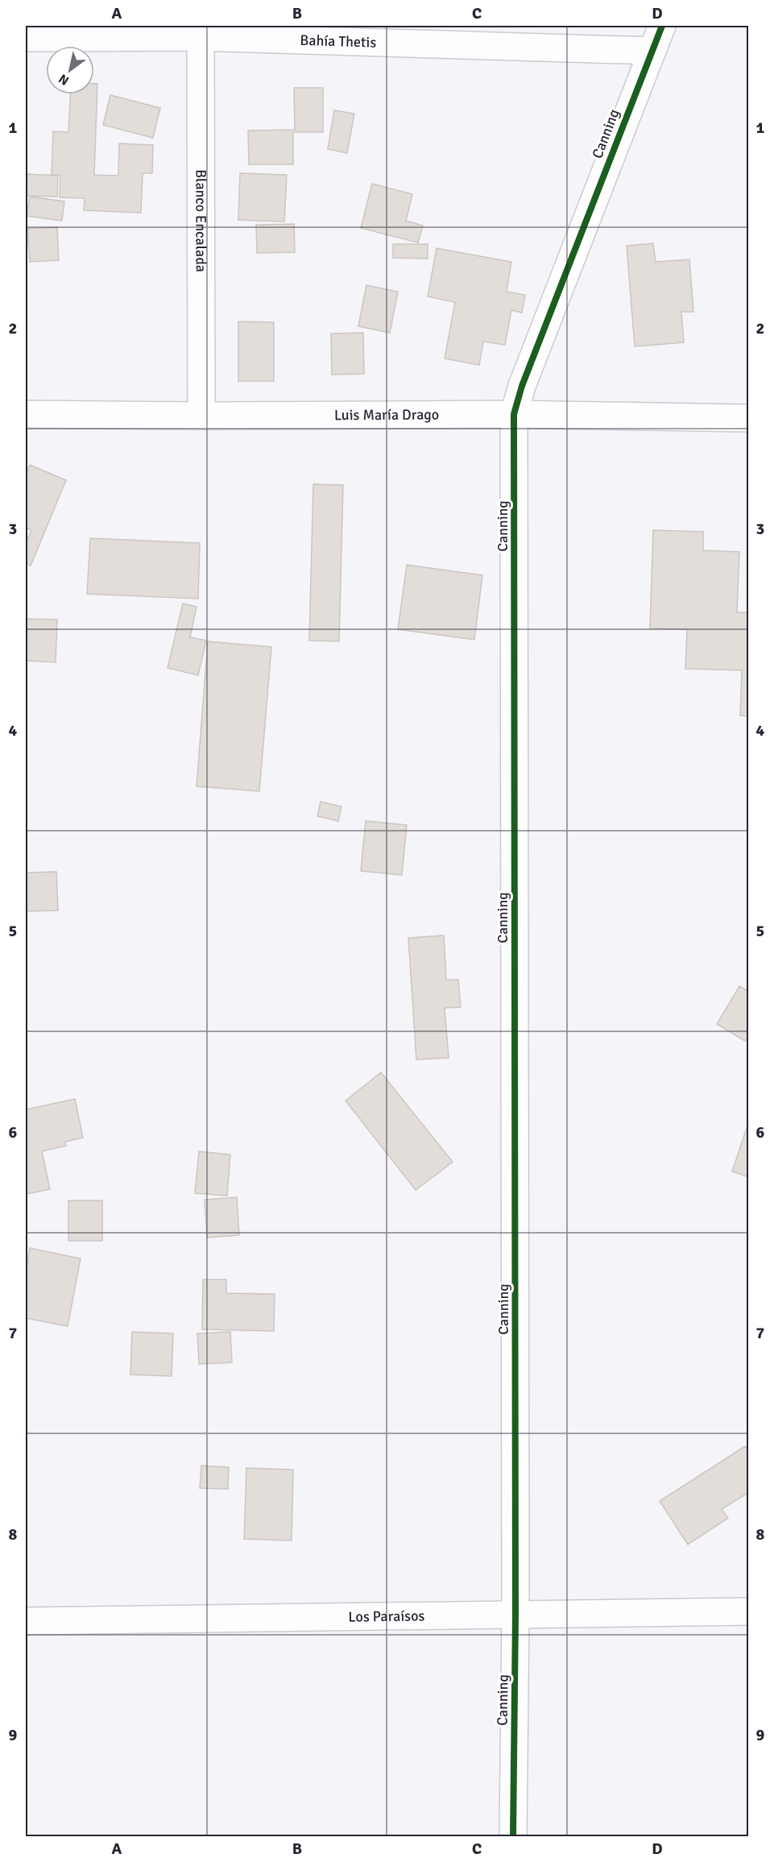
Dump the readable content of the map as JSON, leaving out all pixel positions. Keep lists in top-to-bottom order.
{
  "streets": {
    "street": [
      "Bahía Thetis",
      "Canning",
      "Blanco Encalada",
      "Luis María Drago",
      "Los Paraísos"
    ]
  },
  "crossings": [
    ["Bahía Thetis", "Canning"],
    ["Bahía Thetis", "Blanco Encalada"],
    ["Canning", "Luis María Drago"],
    ["Canning", "Los Paraísos"],
    ["Blanco Encalada", "Luis María Drago"]
  ],
  "north": "bottom left",
  "grid": {
    "columns": [
      "A",
      "B",
      "C",
      "D"
    ],
    "rows": [
      "1",
      "2",
      "3",
      "4",
      "5",
      "6",
      "7",
      "8",
      "9"
    ]
  }
}
